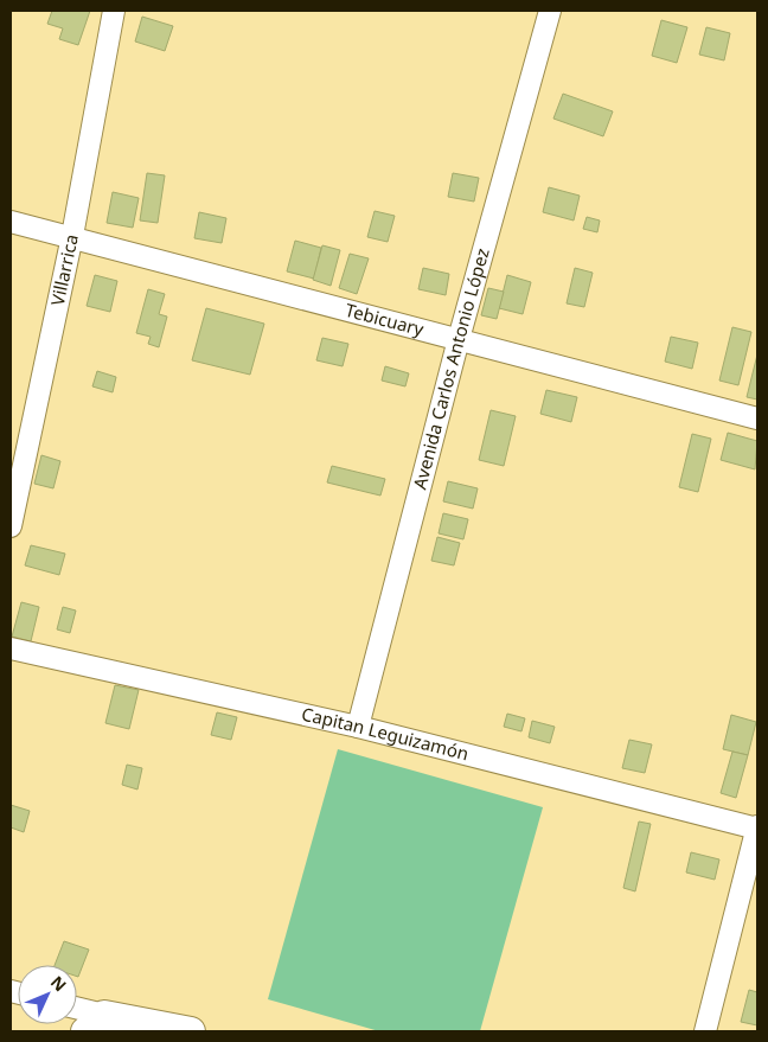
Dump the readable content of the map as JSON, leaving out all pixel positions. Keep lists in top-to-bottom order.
{
  "streets": {
    "street": [
      "Villarrica",
      "Tebicuary",
      "Avenida Carlos Antonio López",
      "Capitan Leguizamón"
    ]
  },
  "crossings": [
    ["Villarrica", "Tebicuary"],
    ["Tebicuary", "Avenida Carlos Antonio López"],
    ["Avenida Carlos Antonio López", "Capitan Leguizamón"]
  ],
  "north": "top right"
}
